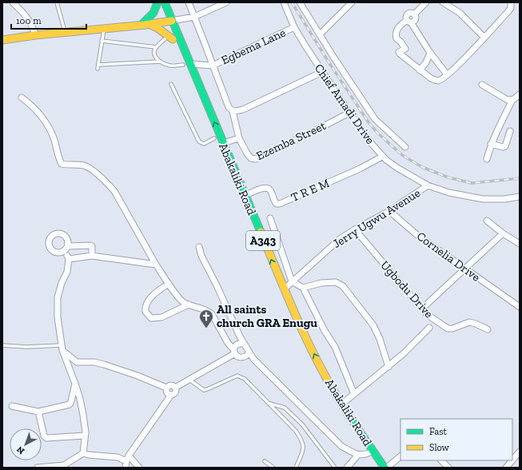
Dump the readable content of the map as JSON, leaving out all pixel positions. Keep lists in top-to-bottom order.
{
  "streets": {
    "main road": ["Abakaliki Road", "A343"],
    "street": [
      "Egbema Lane",
      "Chief Amadi Drive",
      "Ezemba Street",
      "T R E M",
      "Jerry Ugwu Avenue",
      "Cornelia Drive",
      "Ugbodu Drive"
    ]
  },
  "crossings": [
    ["Egbema Lane", "Chief Amadi Drive"],
    ["Chief Amadi Drive", "Ezemba Street"],
    ["Chief Amadi Drive", "T R E M"],
    ["Chief Amadi Drive", "Jerry Ugwu Avenue"],
    ["Abakaliki Road", "T R E M"],
    ["Abakaliki Road", "Jerry Ugwu Avenue"],
    ["Jerry Ugwu Avenue", "Cornelia Drive"],
    ["Jerry Ugwu Avenue", "Ugbodu Drive"]
  ],
  "places": {
    "church": ["All saints church GRA Enugu"]
  },
  "legend": ["Fast", "Slow"],
  "scale_bar": "100 m",
  "north": "bottom left"
}
